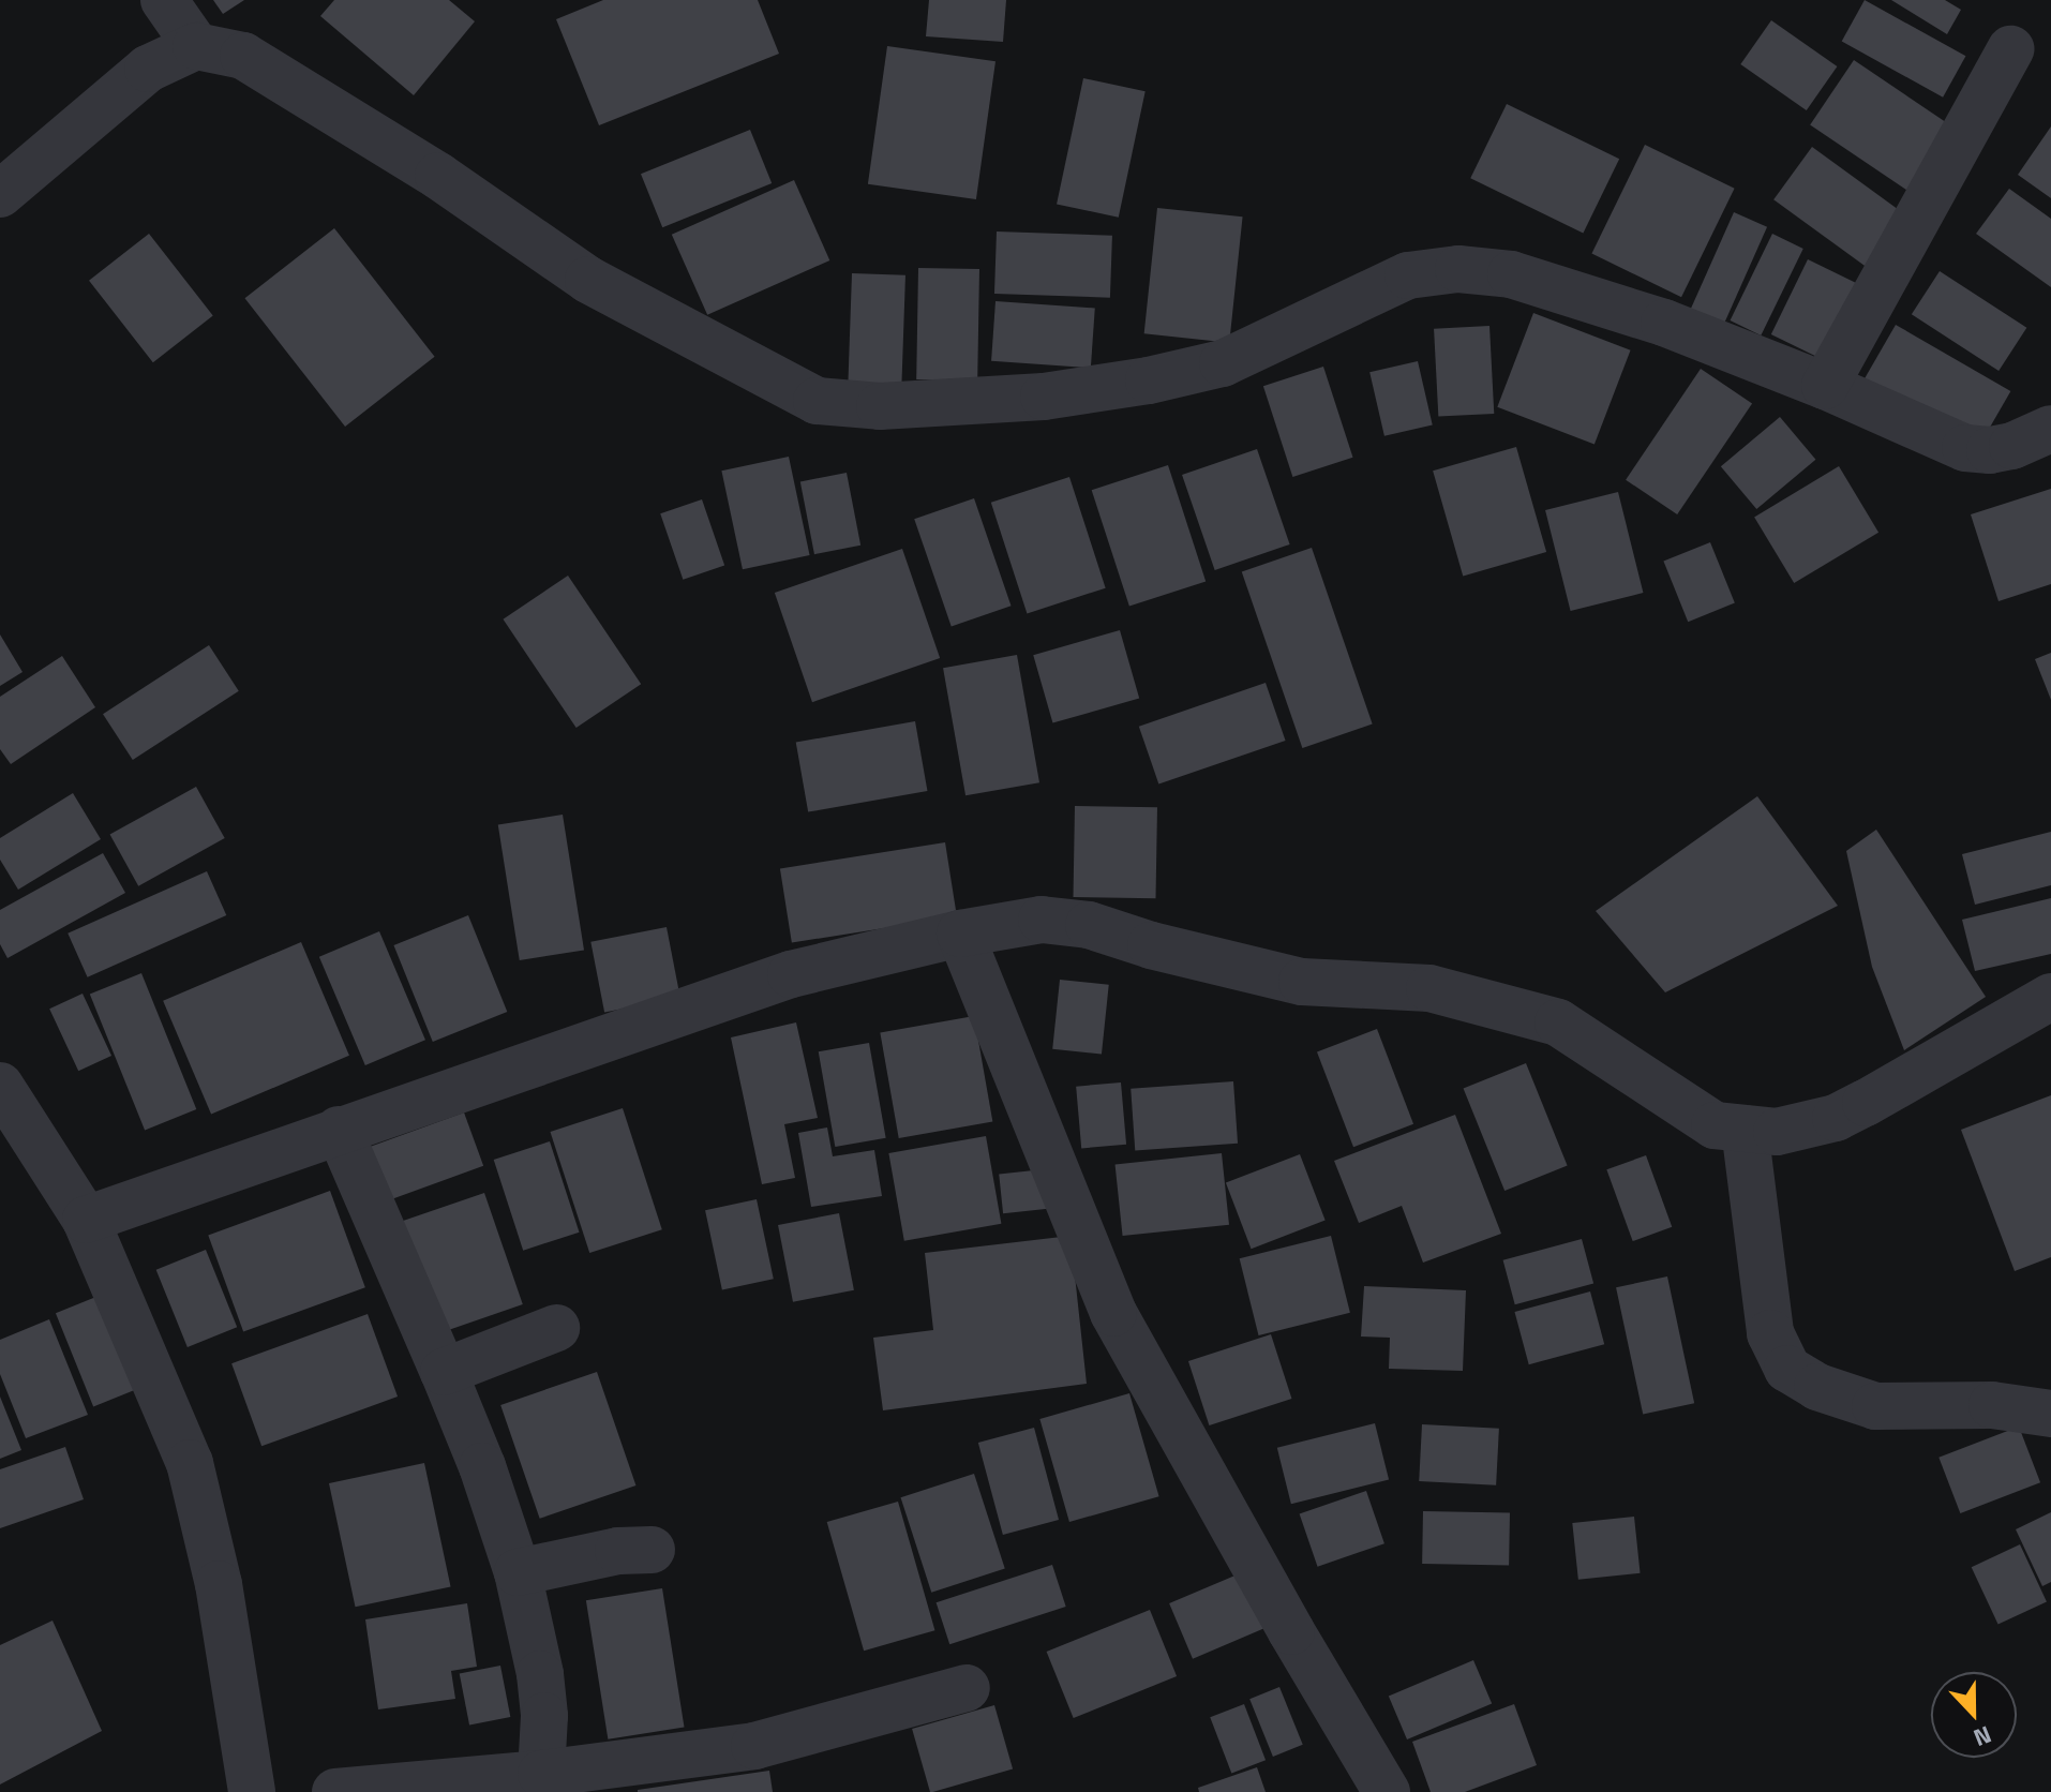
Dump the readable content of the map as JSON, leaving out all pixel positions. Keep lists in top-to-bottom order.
{
  "north": "bottom"
}
